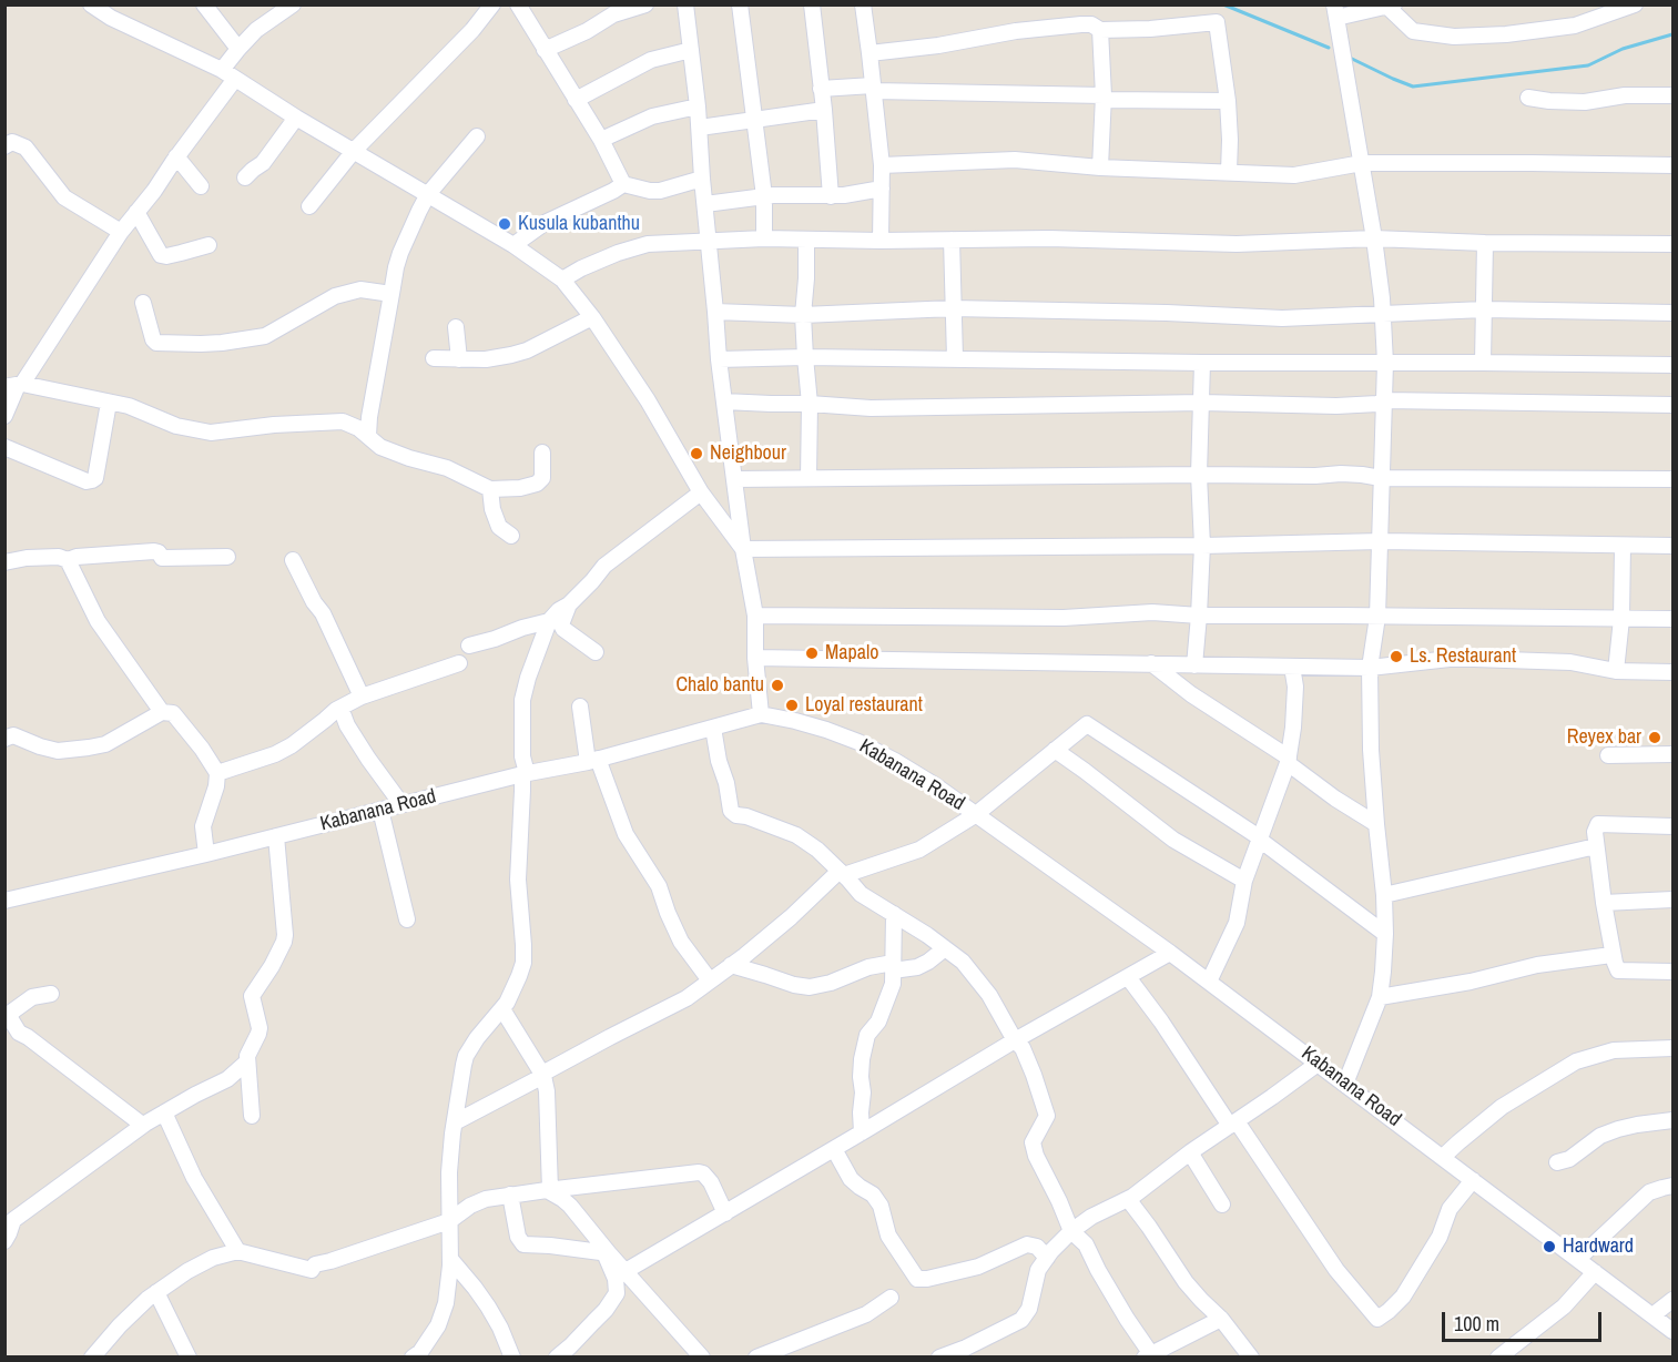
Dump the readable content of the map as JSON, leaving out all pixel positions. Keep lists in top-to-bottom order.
{
  "streets": {
    "street": ["Kabanana Road"]
  },
  "places": [
    "Kusula kubanthu",
    "Neighbour",
    "Mapalo",
    "Ls. Restaurant",
    "Chalo bantu",
    "Loyal restaurant",
    "Reyex bar",
    "Hardward"
  ],
  "scale_bar": "100 m"
}
